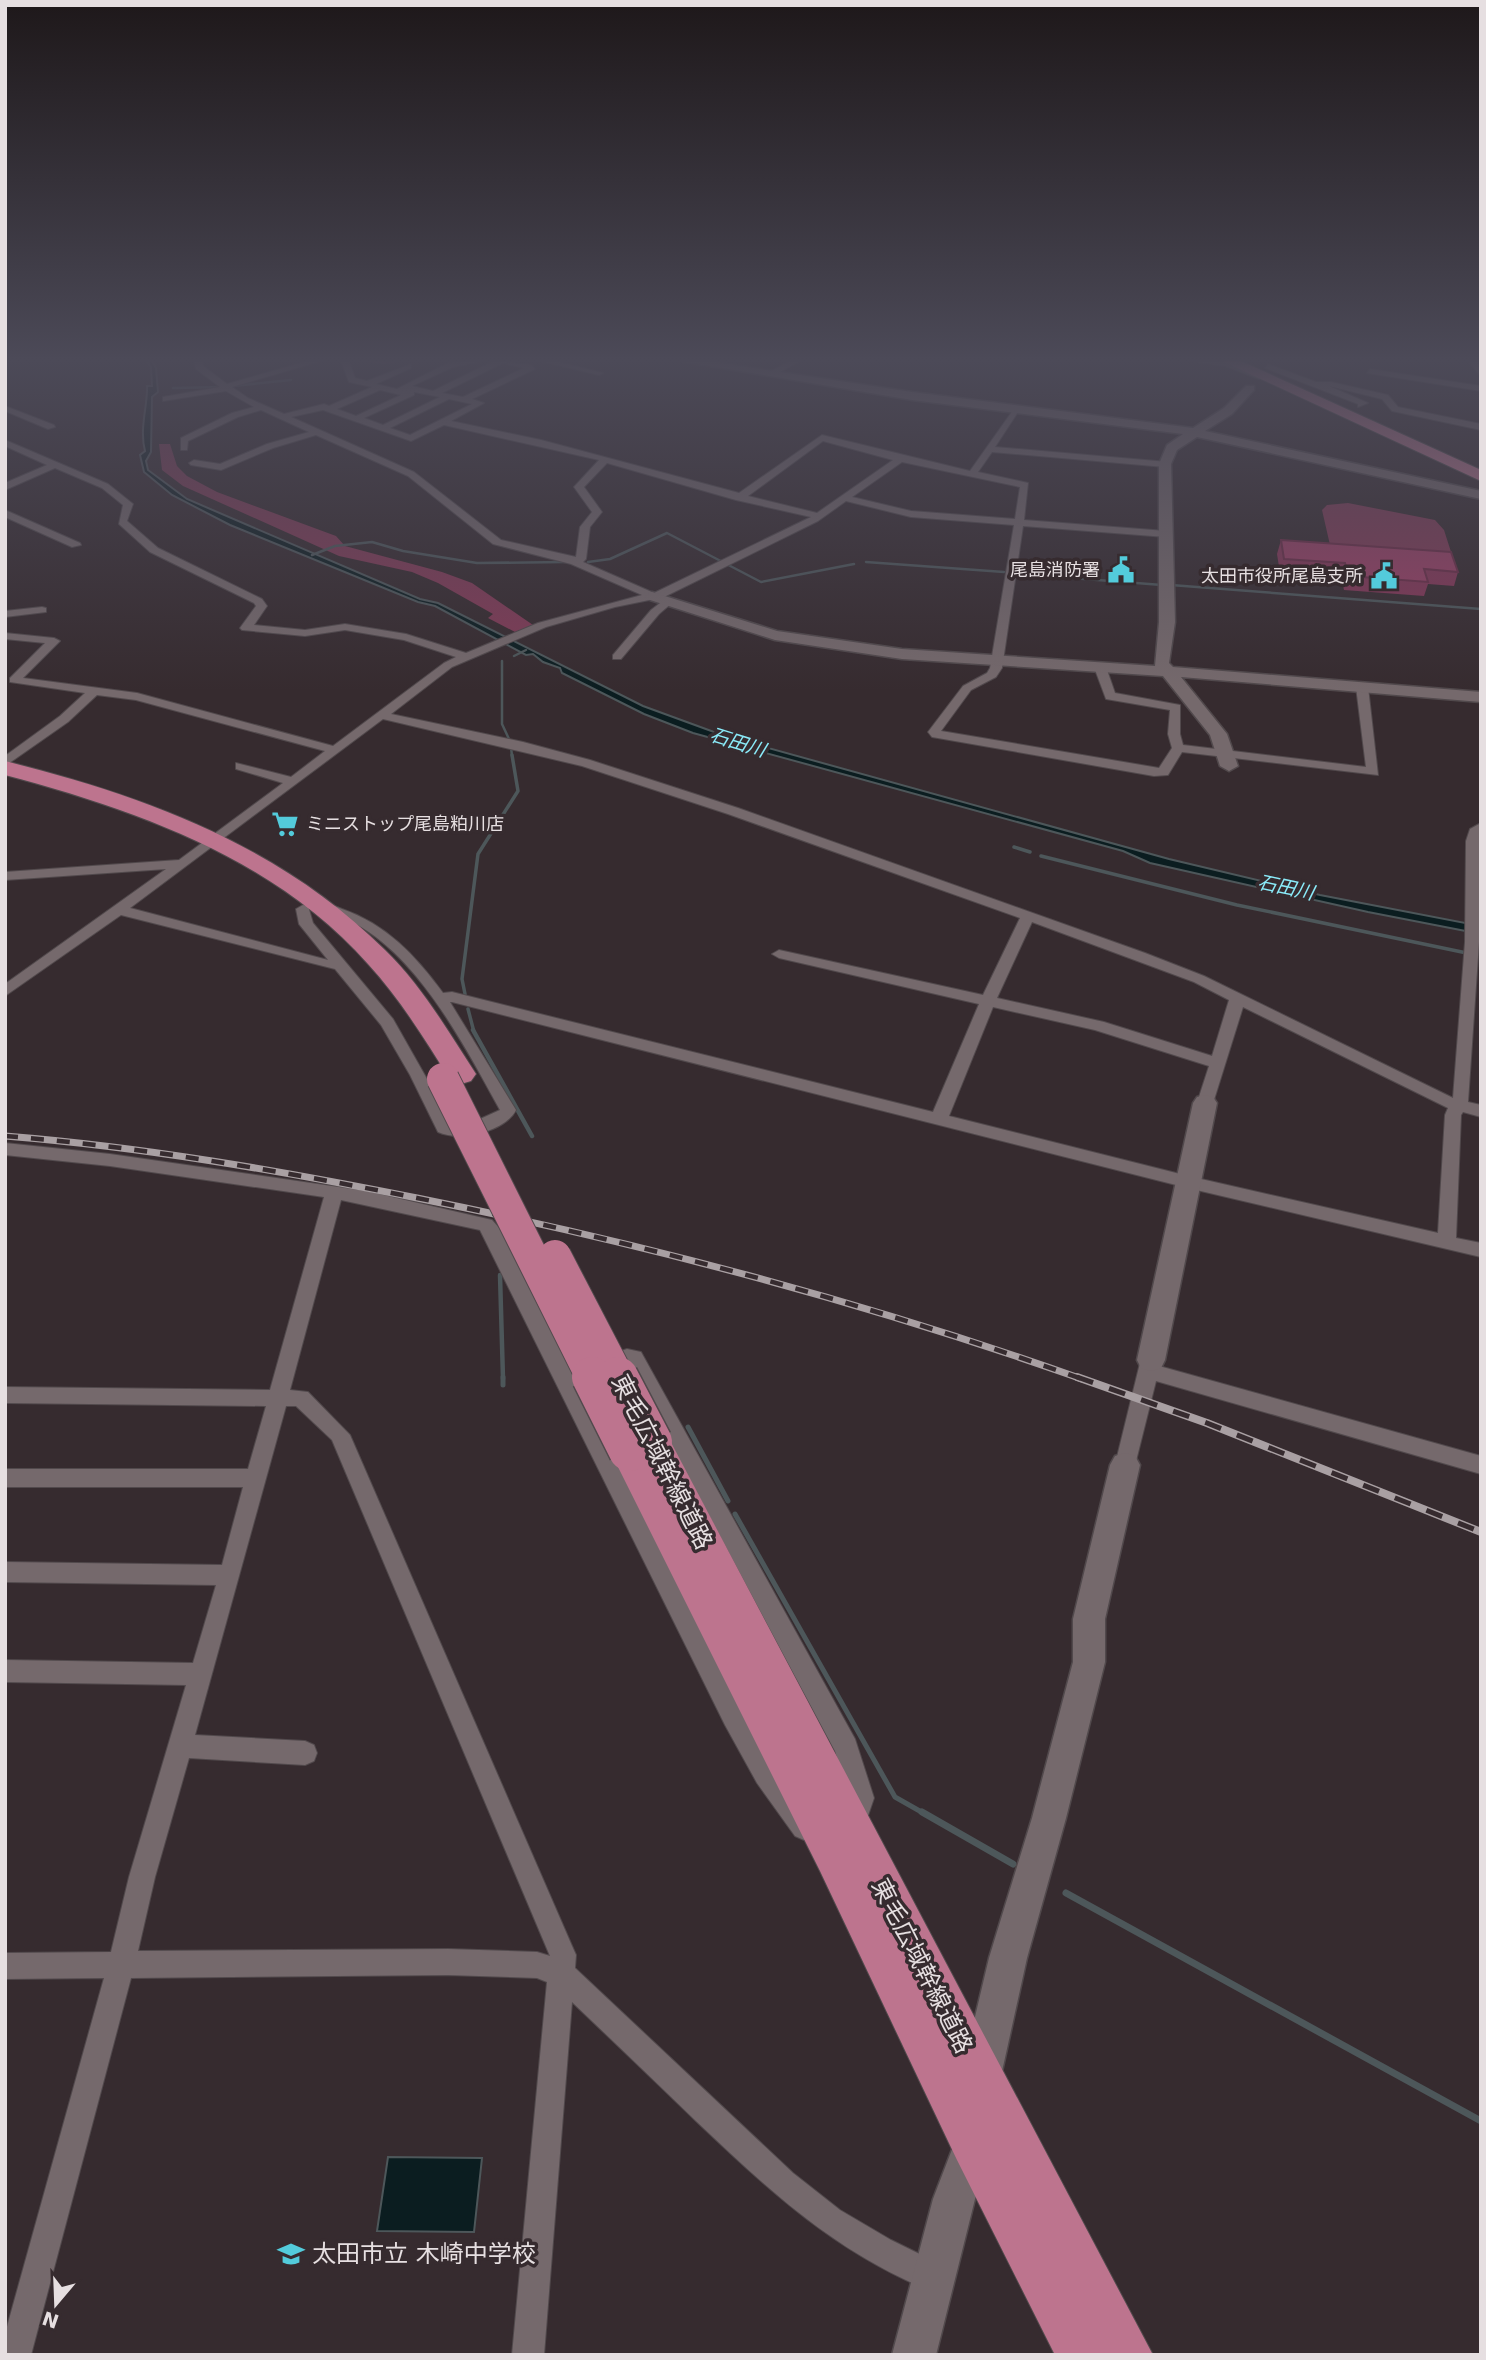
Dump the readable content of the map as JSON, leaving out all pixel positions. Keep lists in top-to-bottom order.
{
  "streets": {
    "highway": ["東毛広域幹線道路"]
  },
  "water": ["石田川"],
  "places": {
    "public building": ["尾島消防署", "太田市役所尾島支所"],
    "supermarket": ["ミニストップ尾島粕川店"],
    "school or university": ["太田市立 木崎中学校"]
  },
  "north": "bottom"
}
